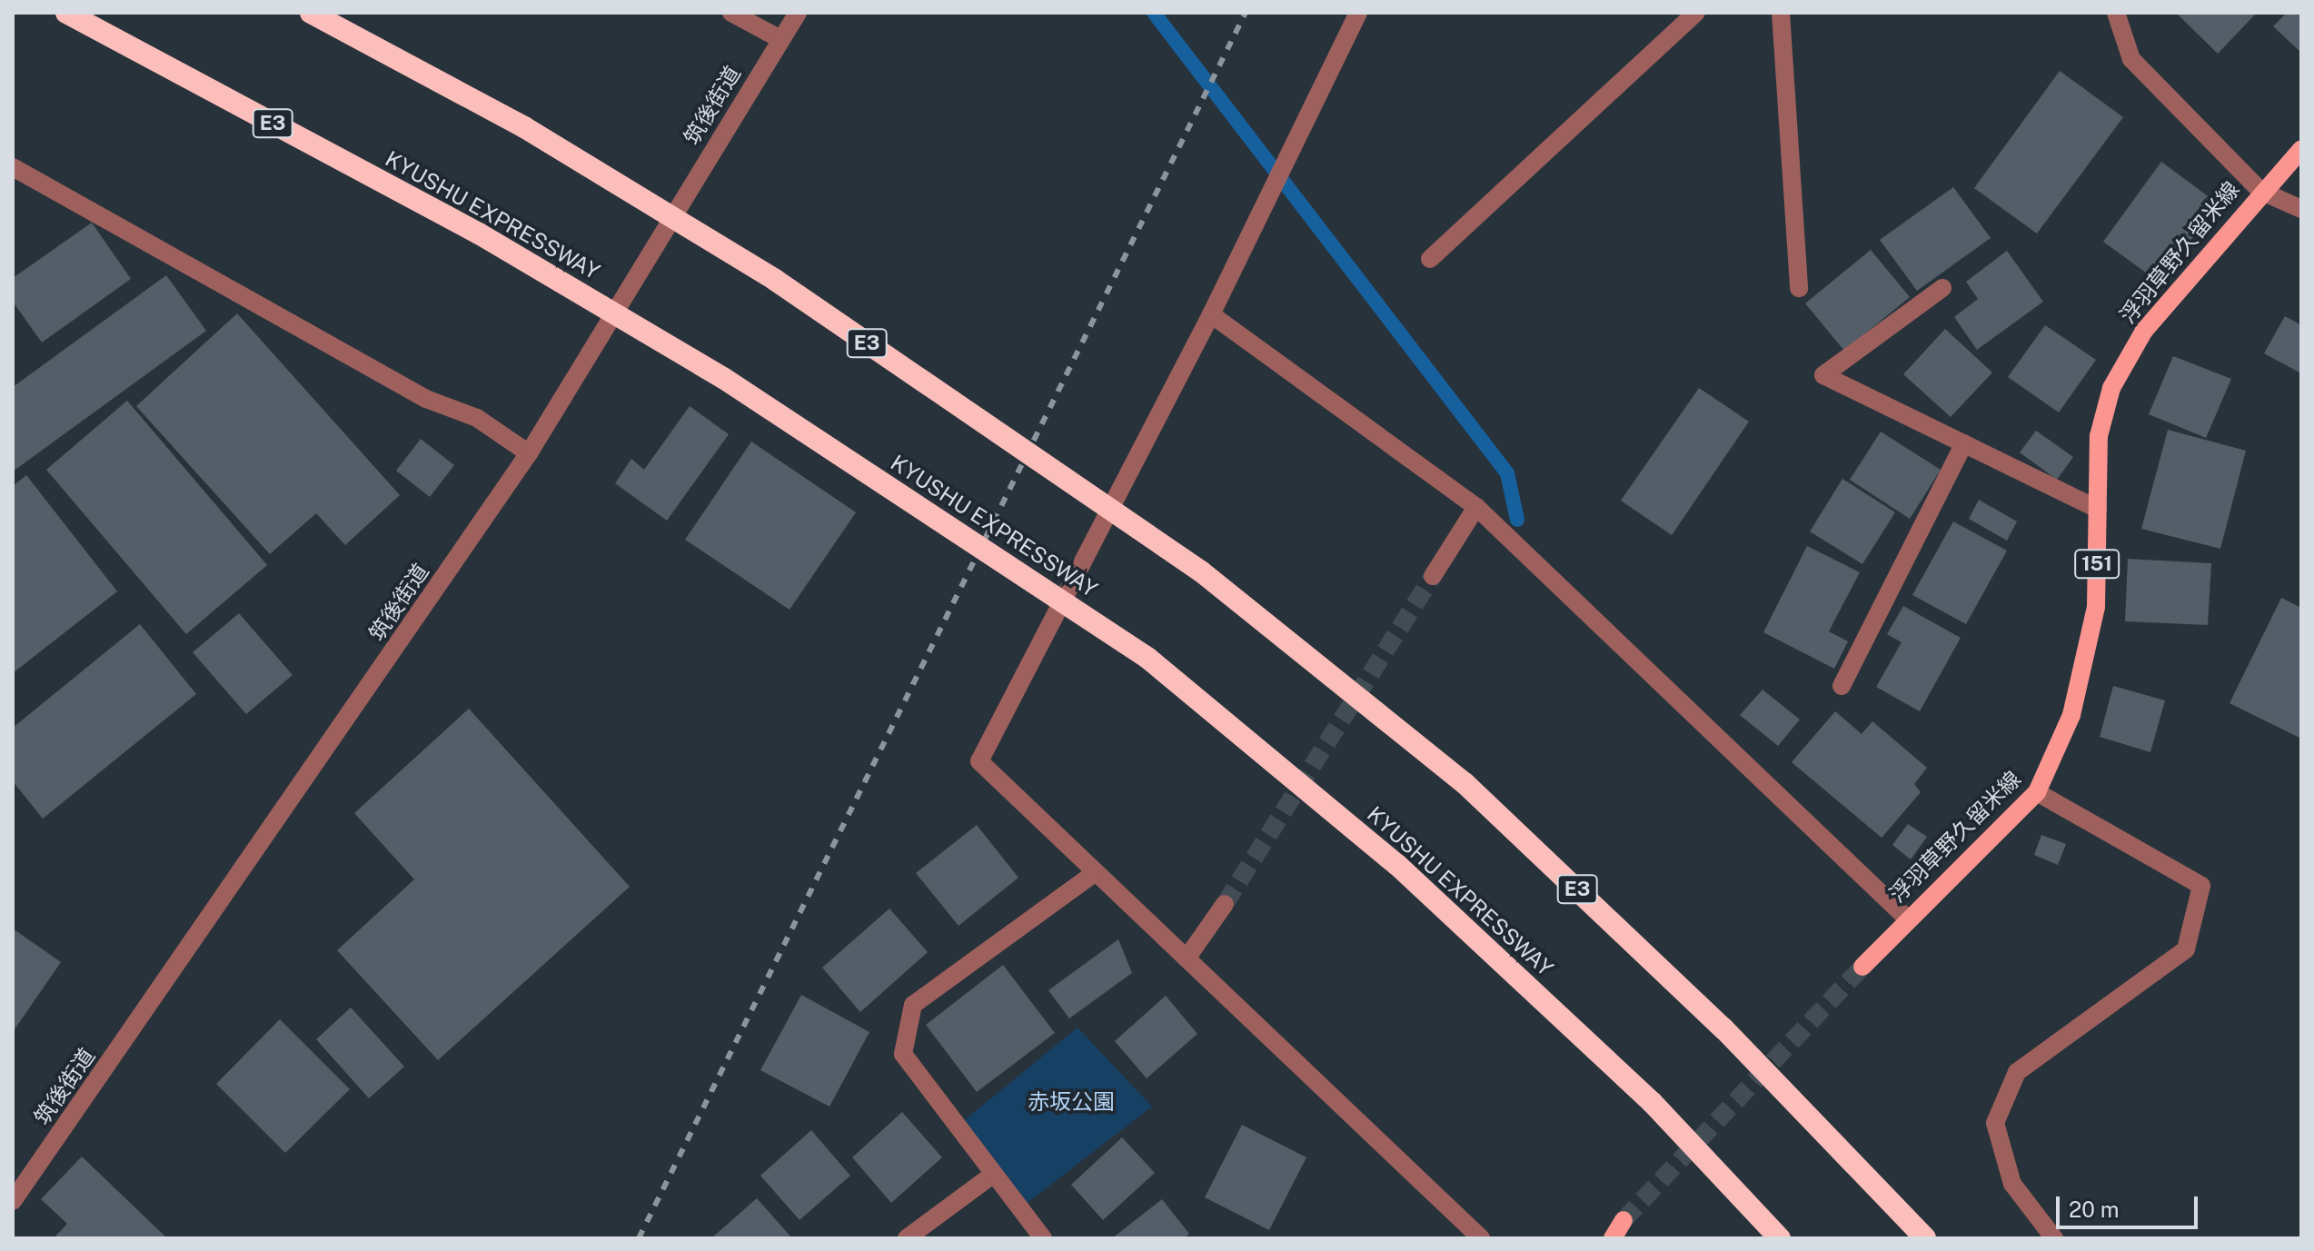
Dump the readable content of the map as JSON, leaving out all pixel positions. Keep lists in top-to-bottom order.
{
  "streets": {
    "highway": ["E3", "KYUSHU EXPRESSWAY"],
    "main road": ["浮羽草野久留米線", "151"],
    "street": ["筑後街道"]
  },
  "parks": ["赤坂公園"],
  "scale_bar": "20 m"
}
